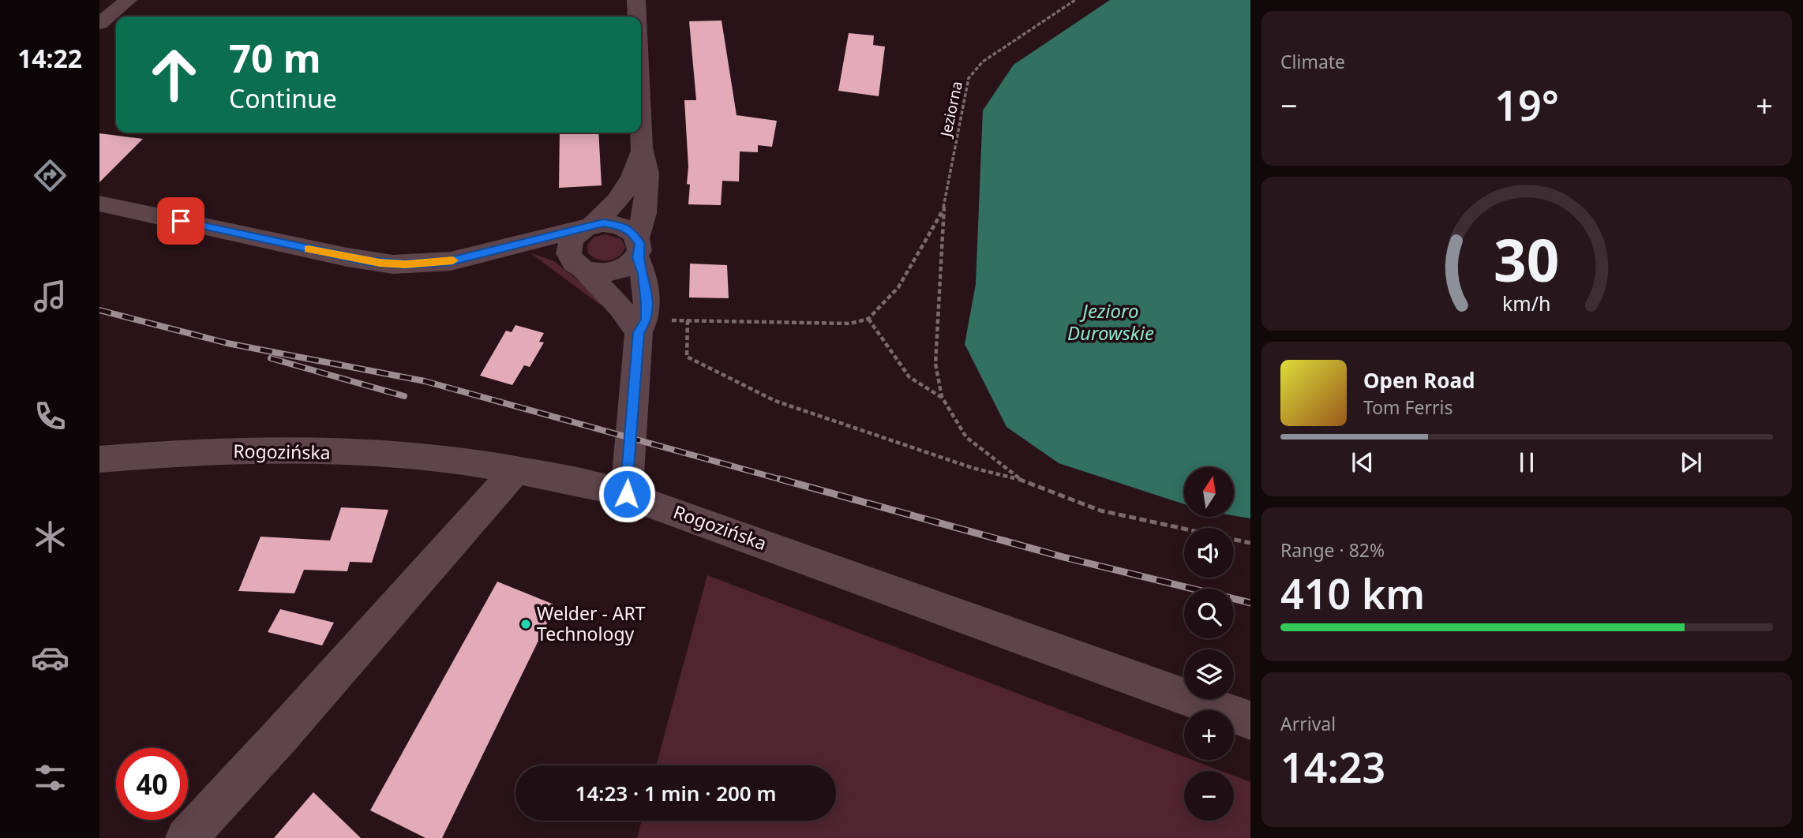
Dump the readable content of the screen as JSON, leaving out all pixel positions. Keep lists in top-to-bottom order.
{
  "streets": {
    "street": ["Rogozińska"],
    "path": ["Jeziorna"]
  },
  "water": ["Jezioro Durowskie"],
  "places": ["Welder - ART Technology"],
  "north": "top",
  "page": {
    "tabs": "14:22",
    "tile": [
      "Climate",
      ["Range · 82%", "410 km"],
      ["Arrival", "14:23"]
    ],
    "turn": ["70 m", "Continue"],
    "heat": ["−", "19°", "+"],
    "song": ["Open Road", "Tom Ferris"],
    "map_buttons": ["+", "−"],
    "limit": "40",
    "trip": "14:23 · 1 min · 200 m",
    "gauge": ["30", "km/h"]
  }
}
